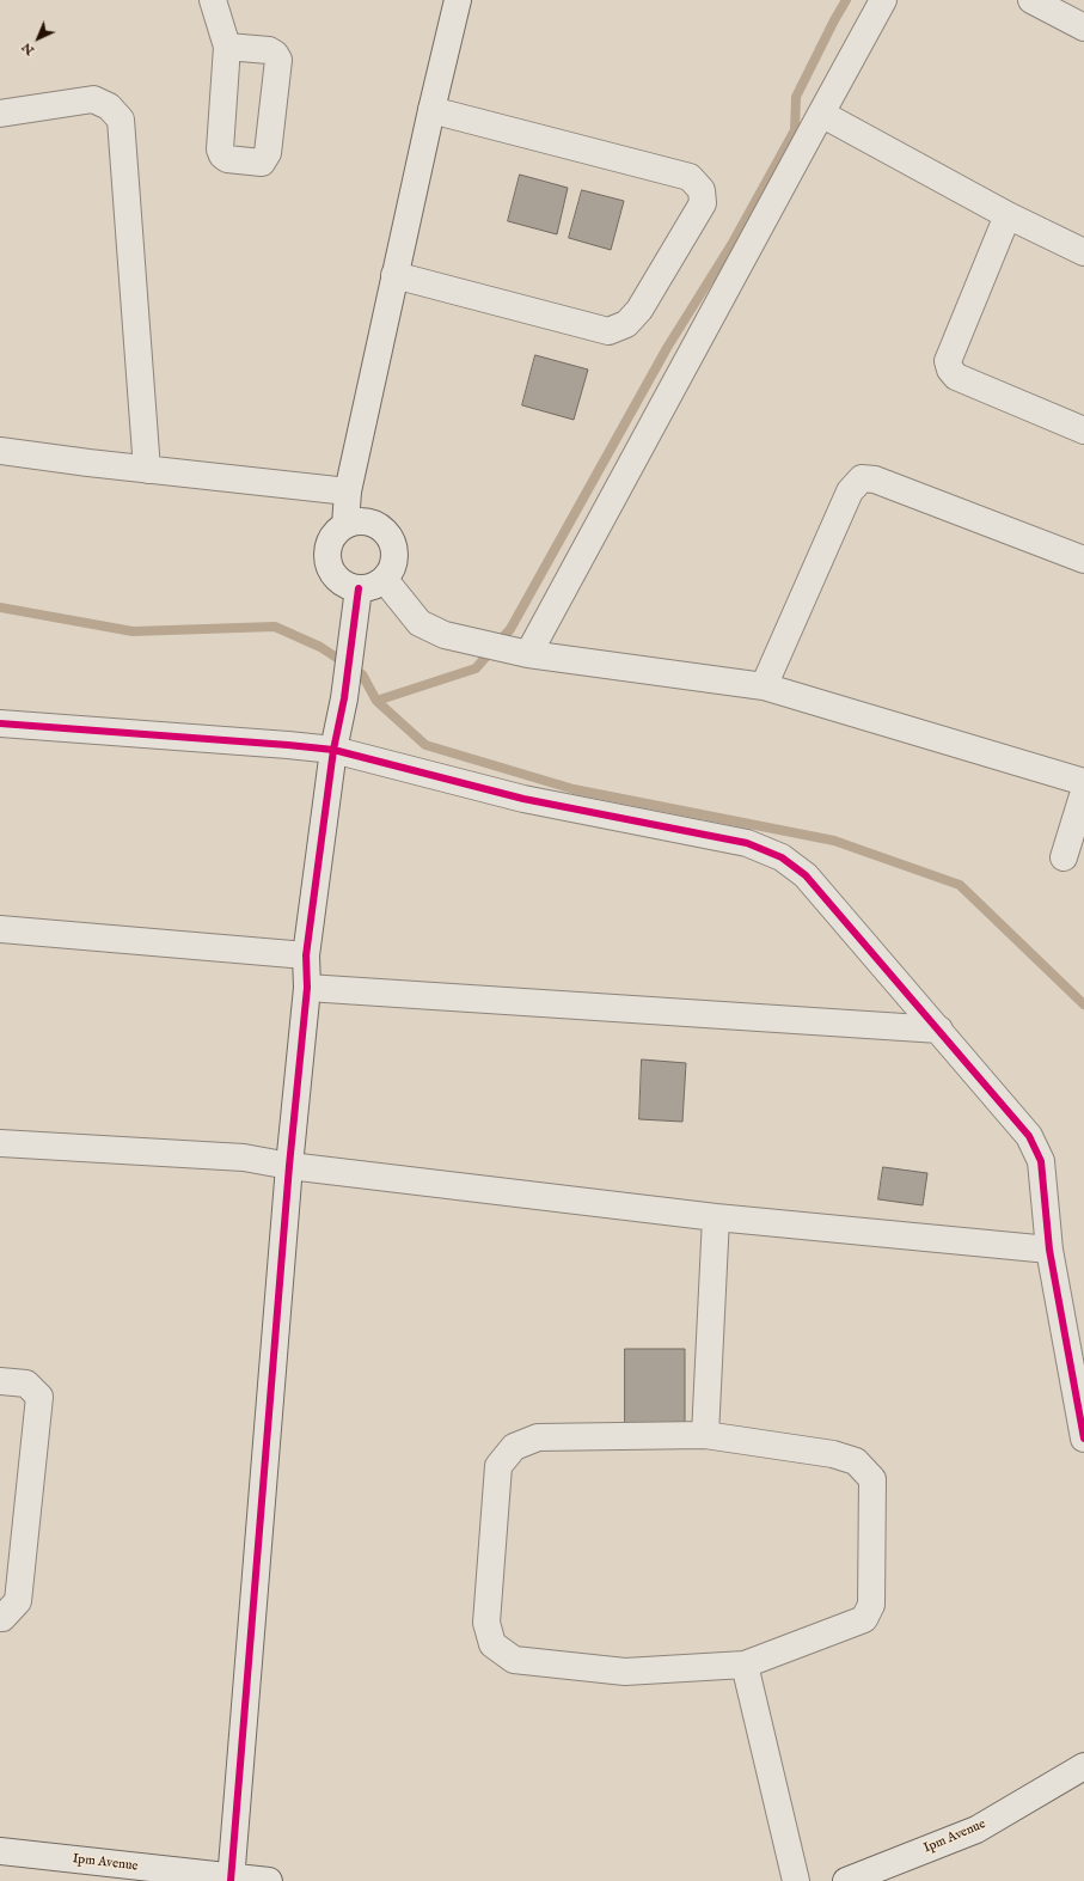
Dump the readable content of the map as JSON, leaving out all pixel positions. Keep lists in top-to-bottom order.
{
  "streets": {
    "street": ["Ipm Avenue"]
  },
  "north": "bottom left"
}
